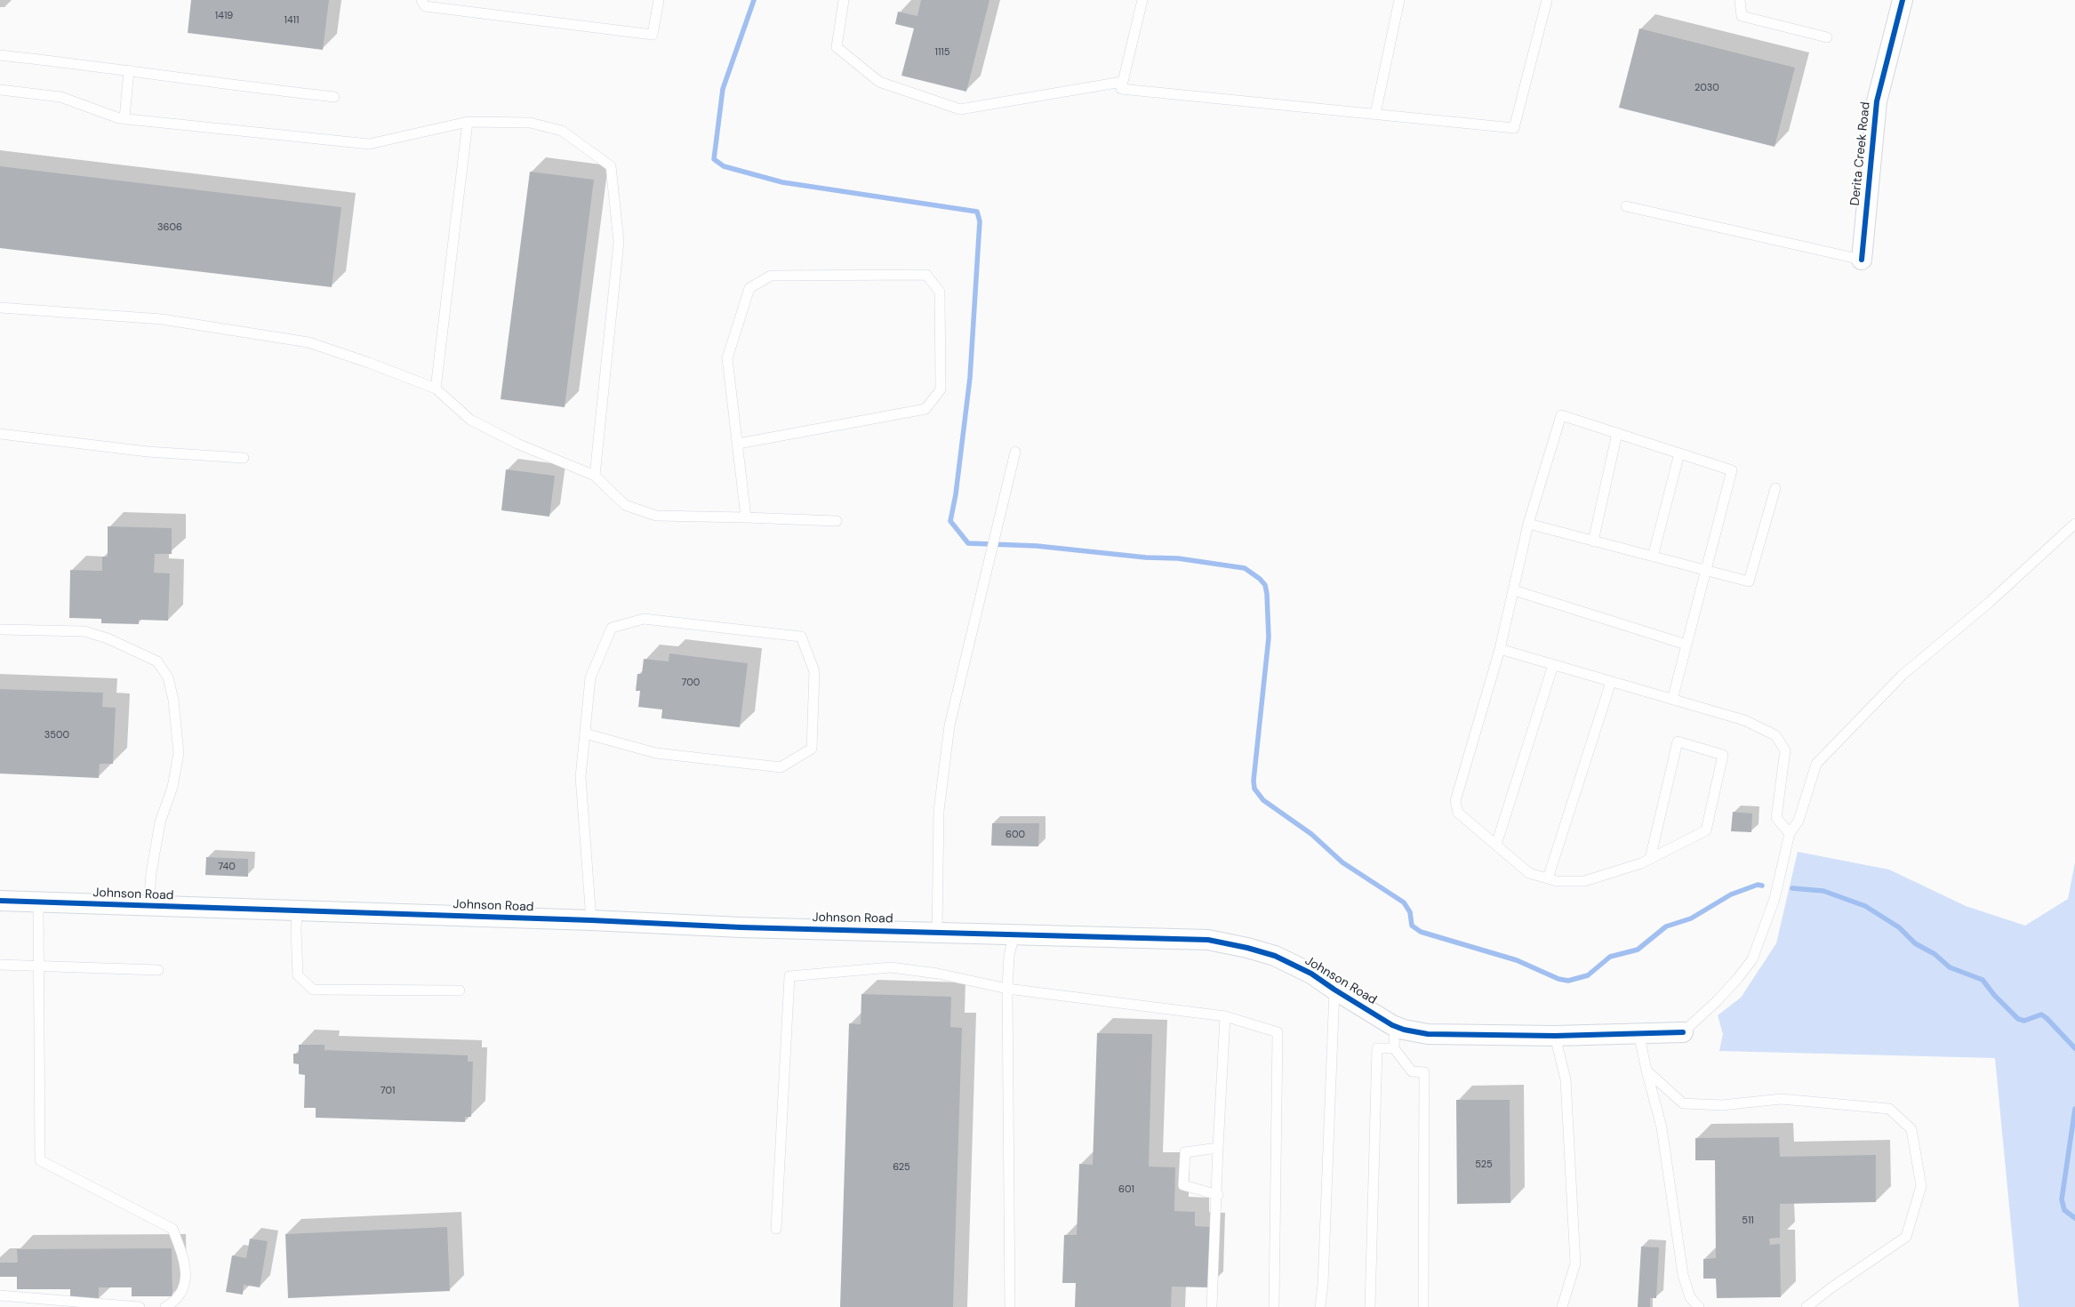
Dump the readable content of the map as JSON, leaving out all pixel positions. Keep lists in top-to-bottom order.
{
  "streets": {
    "street": ["Derita Creek Road", "Johnson Road"]
  },
  "house_numbers": [
    "1419",
    "1411",
    "1115",
    "2030",
    "3606",
    "700",
    "3500",
    "600",
    "740",
    "701",
    "525",
    "625",
    "601",
    "511"
  ]
}
